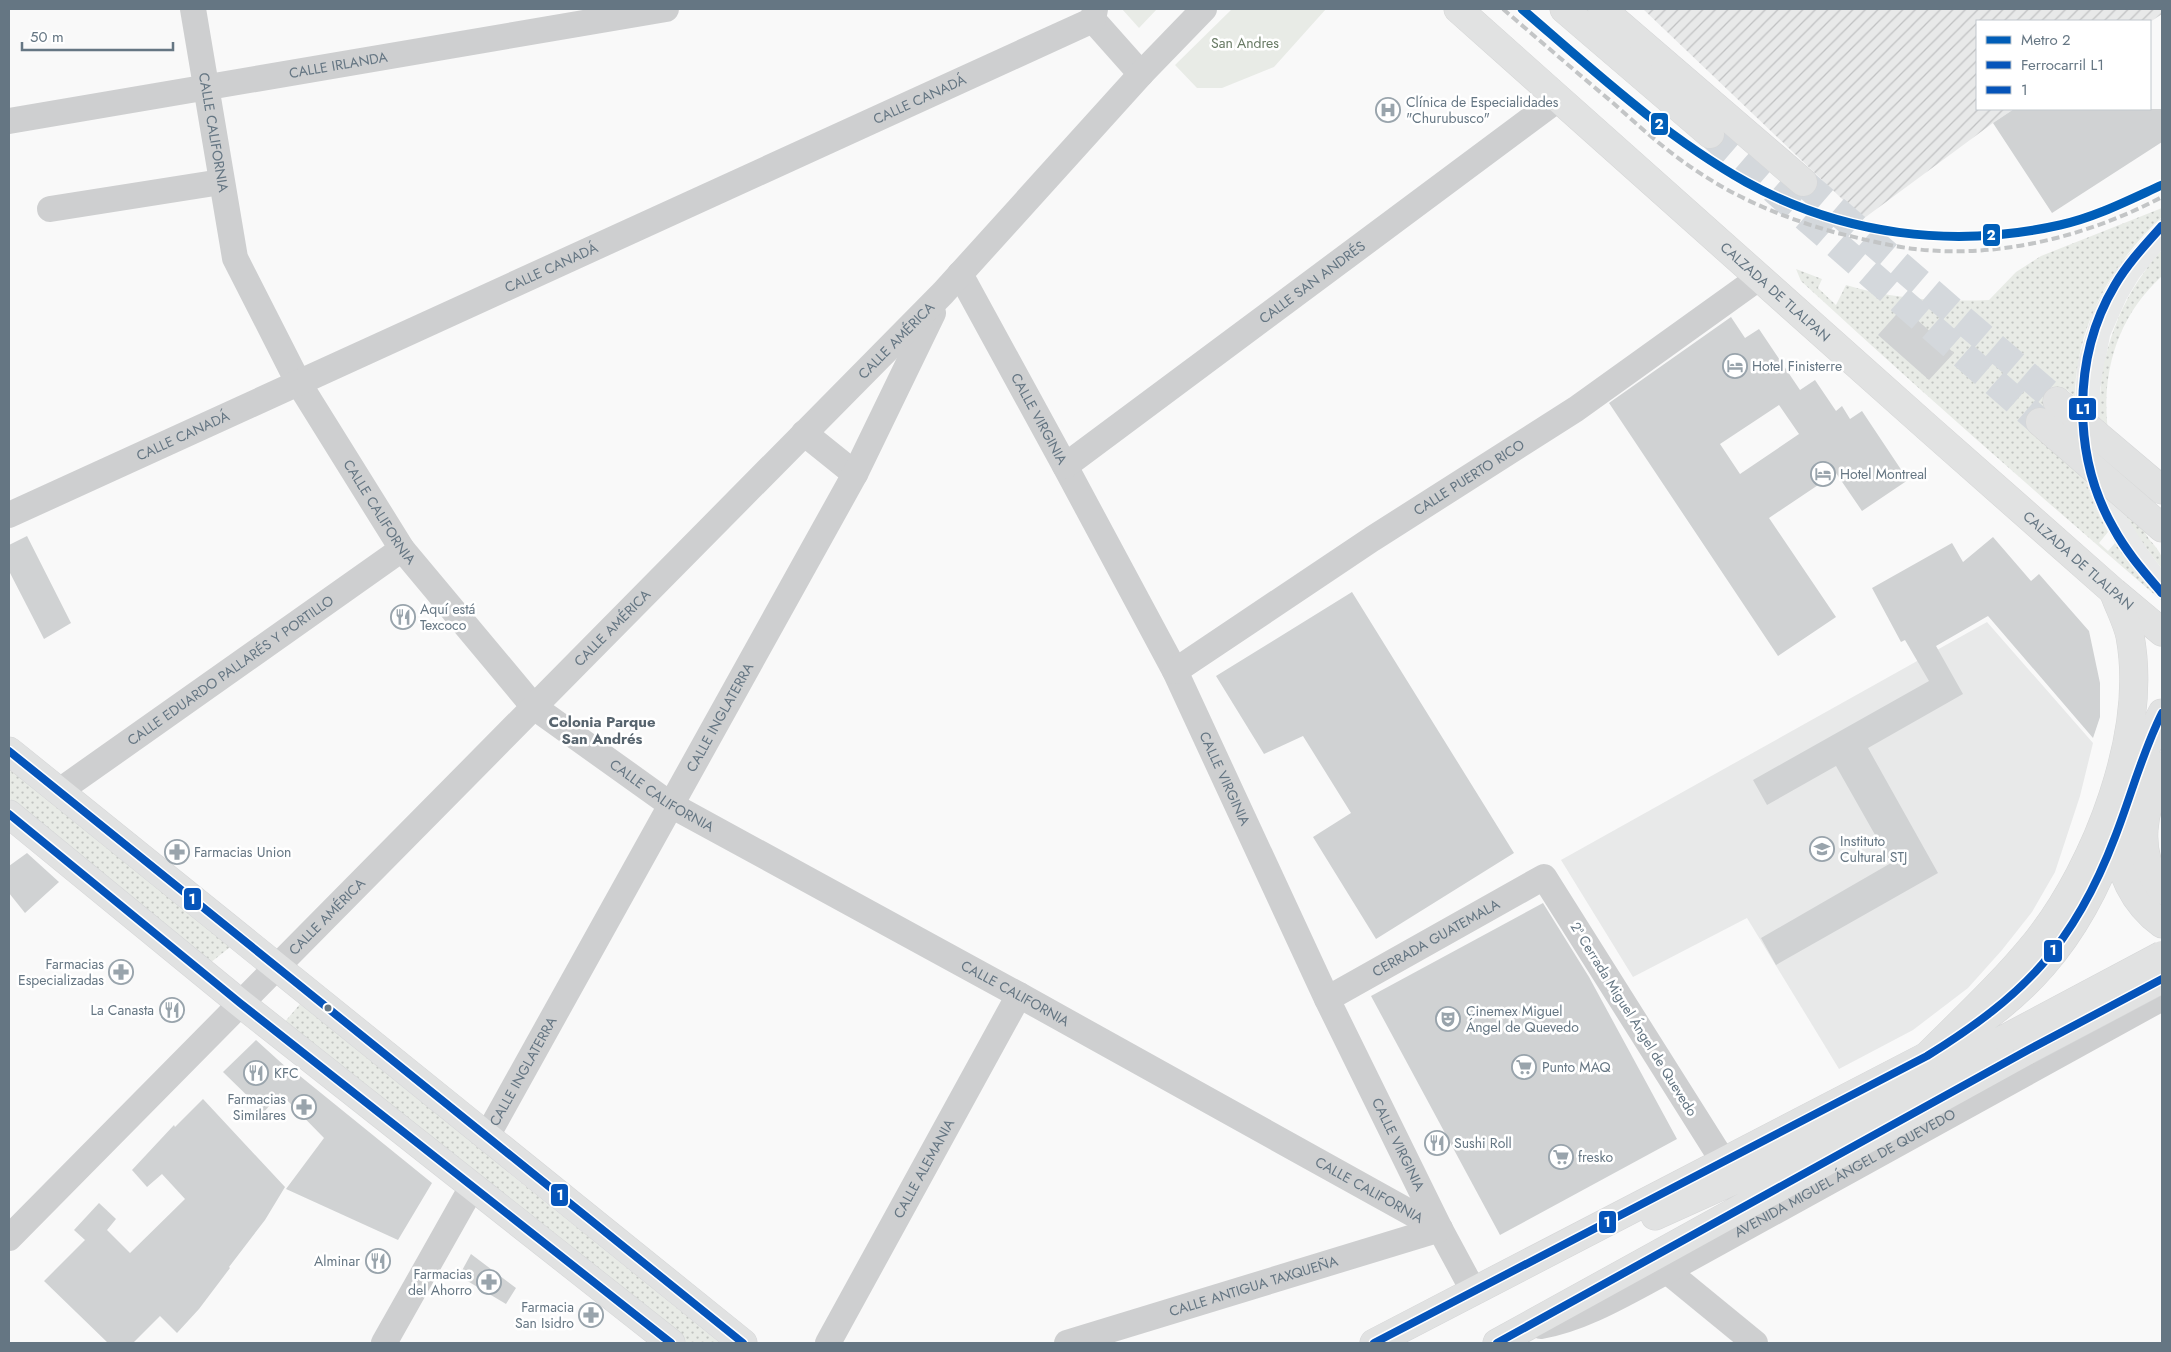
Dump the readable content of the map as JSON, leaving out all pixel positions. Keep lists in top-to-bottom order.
{
  "streets": {
    "main road": ["CALZADA DE TLALPAN", "AVENIDA MIGUEL ÁNGEL DE QUEVEDO"],
    "street": [
      "CALLE IRLANDA",
      "CALLE CANADÁ",
      "CALLE CALIFORNIA",
      "CALLE SAN ANDRÉS",
      "CALLE AMÉRICA",
      "CALLE VIRGINIA",
      "CALLE PUERTO RICO",
      "CALLE EDUARDO PALLARÉS Y PORTILLO",
      "CALLE INGLATERRA",
      "CERRADA GUATEMALA",
      "2ª Cerrada Miguel Ángel de Quevedo",
      "CALLE ALEMANIA",
      "CALLE ANTIGUA TAXQUEÑA"
    ]
  },
  "crossings": [
    ["CALLE IRLANDA", "CALLE CALIFORNIA"],
    ["CALLE CANADÁ", "CALLE CALIFORNIA"],
    ["CALLE CANADÁ", "CALLE AMÉRICA"],
    ["CALLE CALIFORNIA", "CALLE AMÉRICA"],
    ["CALLE CALIFORNIA", "CALLE VIRGINIA"],
    ["CALLE CALIFORNIA", "CALLE EDUARDO PALLARÉS Y PORTILLO"],
    ["CALLE CALIFORNIA", "CALLE INGLATERRA"],
    ["CALLE CALIFORNIA", "CALLE ALEMANIA"],
    ["CALLE CALIFORNIA", "CALLE ANTIGUA TAXQUEÑA"],
    ["CALLE SAN ANDRÉS", "CALZADA DE TLALPAN"],
    ["CALLE SAN ANDRÉS", "CALLE VIRGINIA"],
    ["CALZADA DE TLALPAN", "CALLE PUERTO RICO"],
    ["CALLE AMÉRICA", "CALLE VIRGINIA"],
    ["CALLE AMÉRICA", "CALLE INGLATERRA"],
    ["CALLE VIRGINIA", "CALLE PUERTO RICO"],
    ["CALLE VIRGINIA", "CALLE INGLATERRA"],
    ["CALLE VIRGINIA", "CERRADA GUATEMALA"],
    ["CALLE VIRGINIA", "CALLE ANTIGUA TAXQUEÑA"],
    ["CERRADA GUATEMALA", "2ª Cerrada Miguel Ángel de Quevedo"]
  ],
  "districts": ["Colonia Parque San Andrés"],
  "parks": ["San Andres"],
  "places": {
    "hospital": ["Clínica de Especialidades \"Churubusco\""],
    "hotel": ["Hotel Finisterre", "Hotel Montreal"],
    "restaurant": [
      "Aquí está Texcoco",
      "La Canasta",
      "KFC",
      "Sushi Roll",
      "Alminar"
    ],
    "school or university": ["Instituto Cultural STJ"],
    "pharmacy": [
      "Farmacias Union",
      "Farmacias Especializadas",
      "Farmacias Similares",
      "Farmacias del Ahorro",
      "Farmacia San Isidro"
    ],
    "theatre": ["Cinemex Miguel Ángel de Quevedo"],
    "supermarket": ["Punto MAQ", "fresko"]
  },
  "lines": ["metro line 2", "rail line L1", "transit line 1"],
  "legend": ["Metro 2", "Ferrocarril L1", "1"],
  "scale_bar": "50 m"
}
